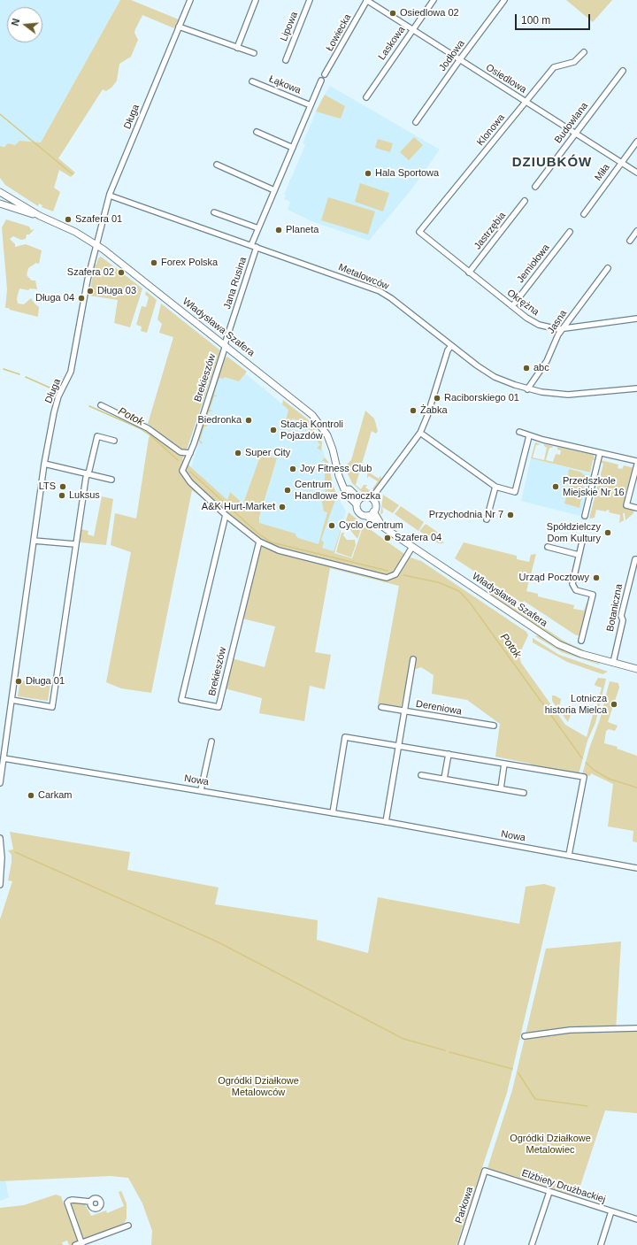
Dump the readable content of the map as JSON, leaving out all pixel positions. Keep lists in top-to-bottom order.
{
  "streets": {
    "street": [
      "Lipowa",
      "Łowiecka",
      "Laskowa",
      "Jodłowa",
      "Osiedlowa",
      "Łąkowa",
      "Długa",
      "Budowlana",
      "Klonowa",
      "Miła",
      "Jastrzębia",
      "Jemiołowa",
      "Metalowców",
      "Jana Rusina",
      "Okrężna",
      "Jasna",
      "Władysława Szafera",
      "Brekieszów",
      "Botaniczna",
      "Dereniowa",
      "Nowa",
      "Elżbiety Drużbackiej",
      "Parkowa"
    ]
  },
  "crossings": [
    ["Łowiecka", "Osiedlowa"],
    ["Laskowa", "Osiedlowa"],
    ["Jodłowa", "Osiedlowa"],
    ["Osiedlowa", "Budowlana"],
    ["Osiedlowa", "Klonowa"],
    ["Osiedlowa", "Miła"],
    ["Długa", "Metalowców"],
    ["Długa", "Władysława Szafera"],
    ["Długa", "Nowa"],
    ["Klonowa", "Okrężna"],
    ["Jastrzębia", "Okrężna"],
    ["Jemiołowa", "Okrężna"],
    ["Metalowców", "Jana Rusina"],
    ["Metalowców", "Jasna"],
    ["Jana Rusina", "Władysława Szafera"],
    ["Jana Rusina", "Brekieszów"],
    ["Okrężna", "Jasna"],
    ["Władysława Szafera", "Brekieszów"],
    ["Władysława Szafera", "Botaniczna"],
    ["Elżbiety Drużbackiej", "Parkowa"]
  ],
  "districts": ["DZIUBKÓW"],
  "water": ["Potok"],
  "parks": ["Ogródki Działkowe Metalowców", "Ogródki Działkowe Metalowiec"],
  "places": [
    "Osiedlowa 02",
    "Hala Sportowa",
    "Szafera 01",
    "Planeta",
    "Forex Polska",
    "Szafera 02",
    "Długa 03",
    "Długa 04",
    "abc",
    "Raciborskiego 01",
    "Żabka",
    "Biedronka",
    "Stacja Kontroli Pojazdów",
    "Super City",
    "Joy Fitness Club",
    "LTS",
    "Przedszkole Miejskie Nr 16",
    "Centrum Handlowe Smoczka",
    "Luksus",
    "A&K Hurt-Market",
    "Przychodnia Nr 7",
    "Cyclo Centrum",
    "Spółdzielczy Dom Kultury",
    "Szafera 04",
    "Urząd Pocztowy",
    "Długa 01",
    "Lotnicza historia Mielca",
    "Carkam"
  ],
  "scale_bar": "100 m",
  "north": "left"
}
